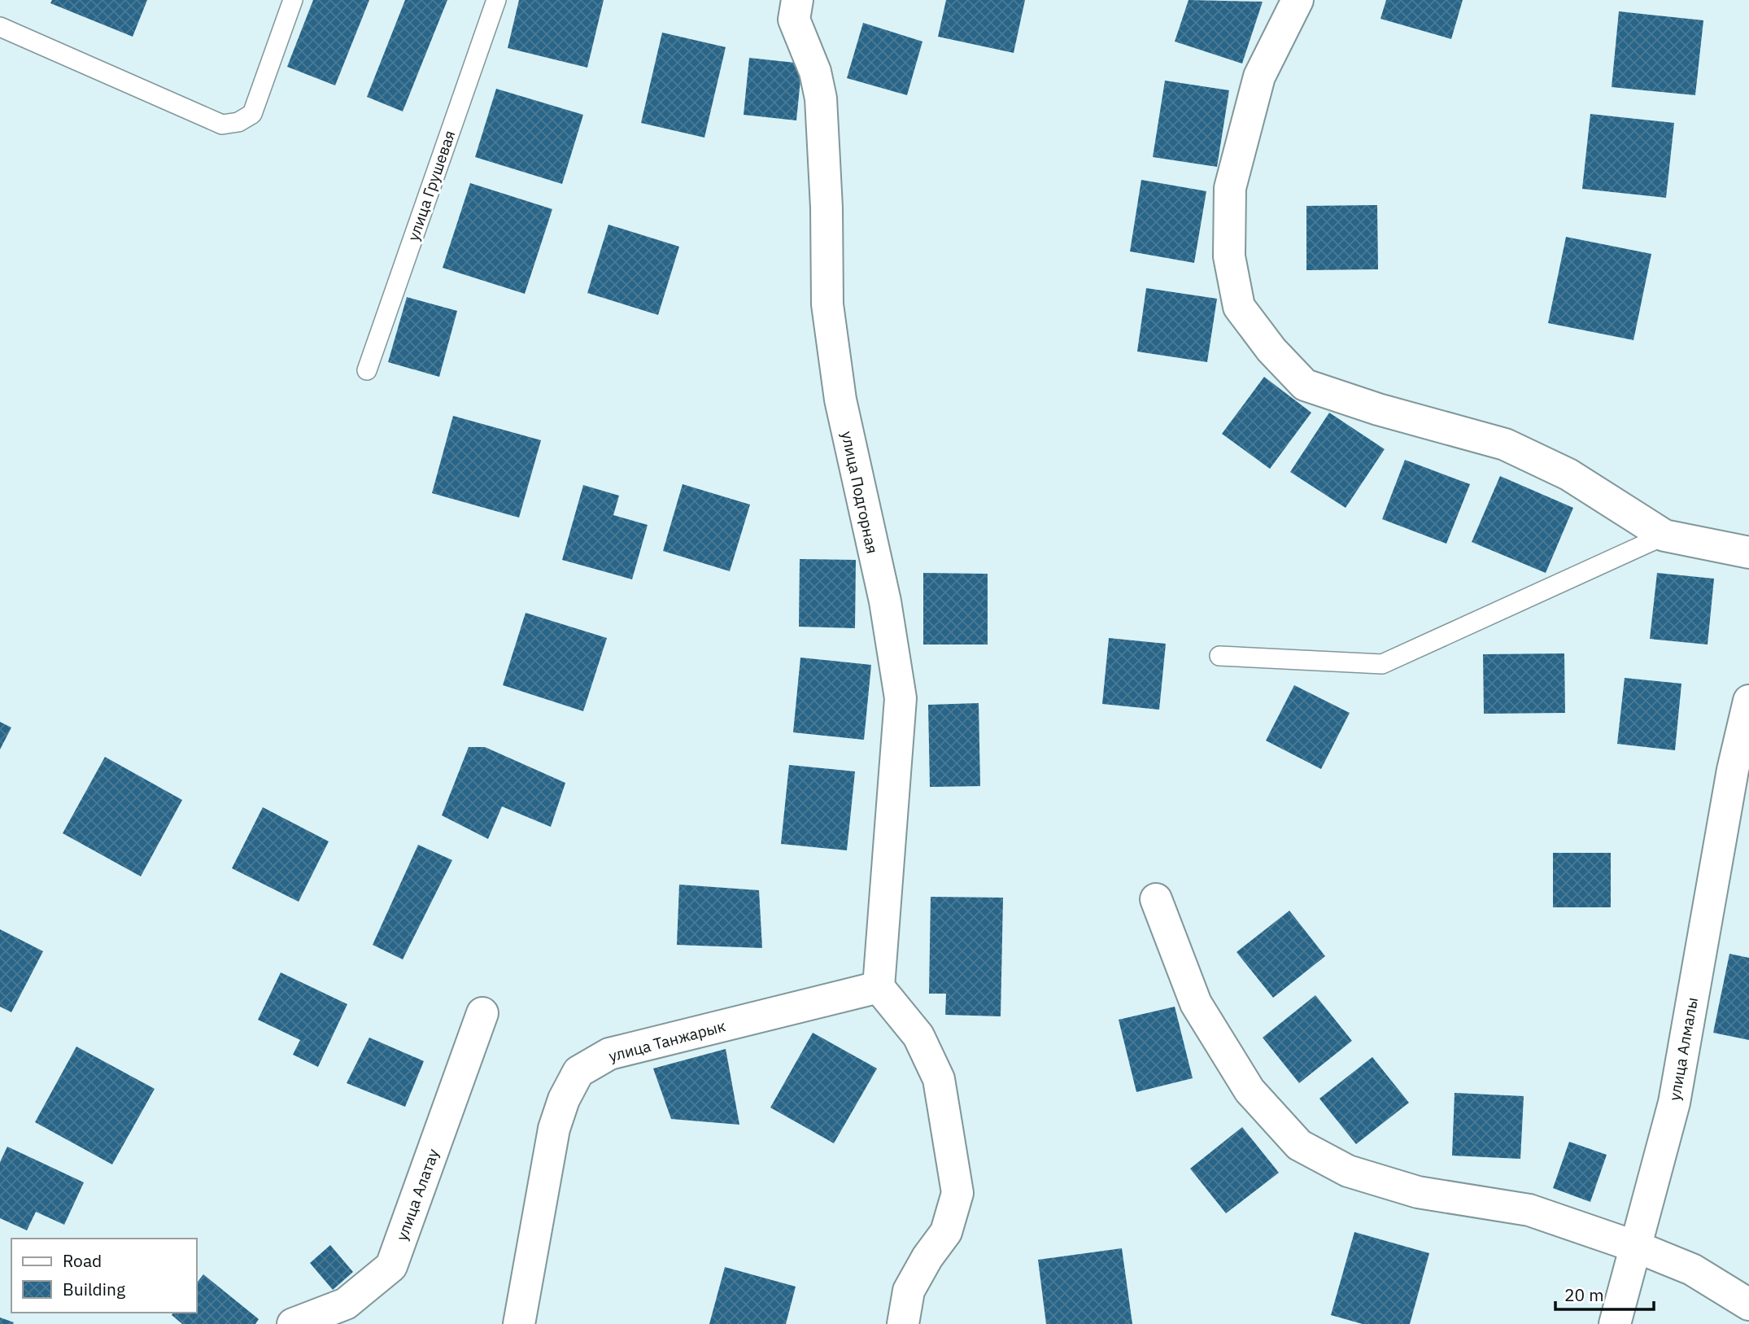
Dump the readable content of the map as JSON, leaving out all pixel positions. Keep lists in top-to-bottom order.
{
  "streets": {
    "street": [
      "улица Подгорная",
      "улица Танжарык",
      "улица Алмалы",
      "улица Алатау"
    ],
    "lane": ["улица Грушевая"]
  },
  "crossings": [
    ["улица Подгорная", "улица Танжарык"]
  ],
  "legend": ["Road", "Building"],
  "scale_bar": "20 m"
}
